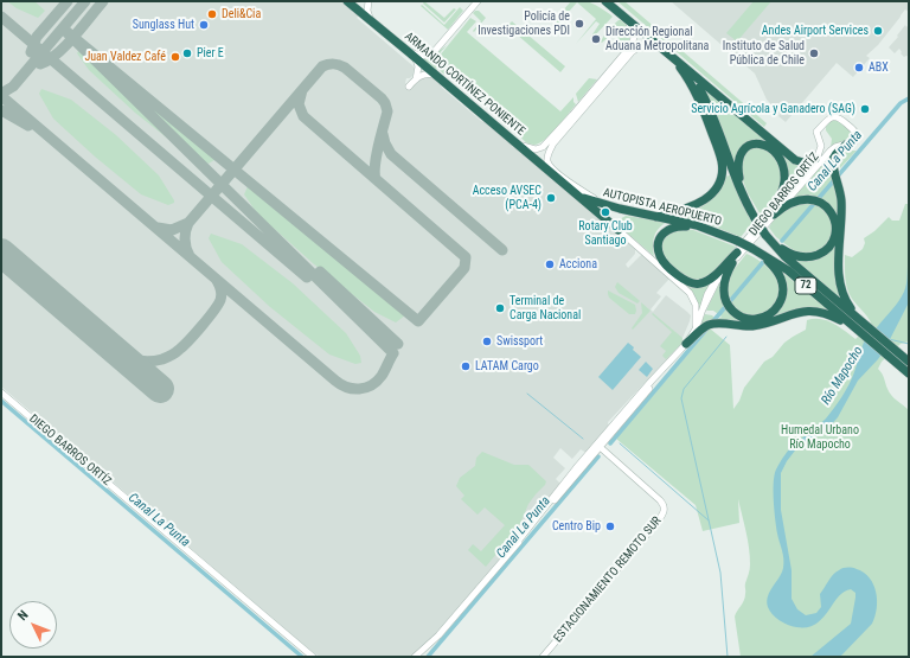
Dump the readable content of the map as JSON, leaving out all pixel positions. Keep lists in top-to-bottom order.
{
  "streets": {
    "highway": ["ARMANDO CORTÍNEZ PONIENTE", "AUTOPISTA AEROPUERTO", "72"],
    "street": ["DIEGO BARROS ORTÍZ", "ESTACIONAMIENTO REMOTO SUR"]
  },
  "crossings": [
    ["ARMANDO CORTÍNEZ PONIENTE", "AUTOPISTA AEROPUERTO"]
  ],
  "water": ["Canal La Punta", "Río Mapocho"],
  "parks": ["Humedal Urbano Río Mapocho"],
  "places": [
    "Deli&Cia",
    "Policía de Investigaciones PDI",
    "Sunglass Hut",
    "Andes Airport Services",
    "Dirección Regional Aduana Metropolitana",
    "Pier E",
    "Instituto de Salud Pública de Chile",
    "Juan Valdez Café",
    "ABX",
    "Servicio Agrícola y Ganadero (SAG)",
    "Acceso AVSEC (PCA-4)",
    "Rotary Club Santiago",
    "Acciona",
    "Terminal de Carga Nacional",
    "Swissport",
    "LATAM Cargo",
    "Centro Bip"
  ],
  "north": "top left"
}
